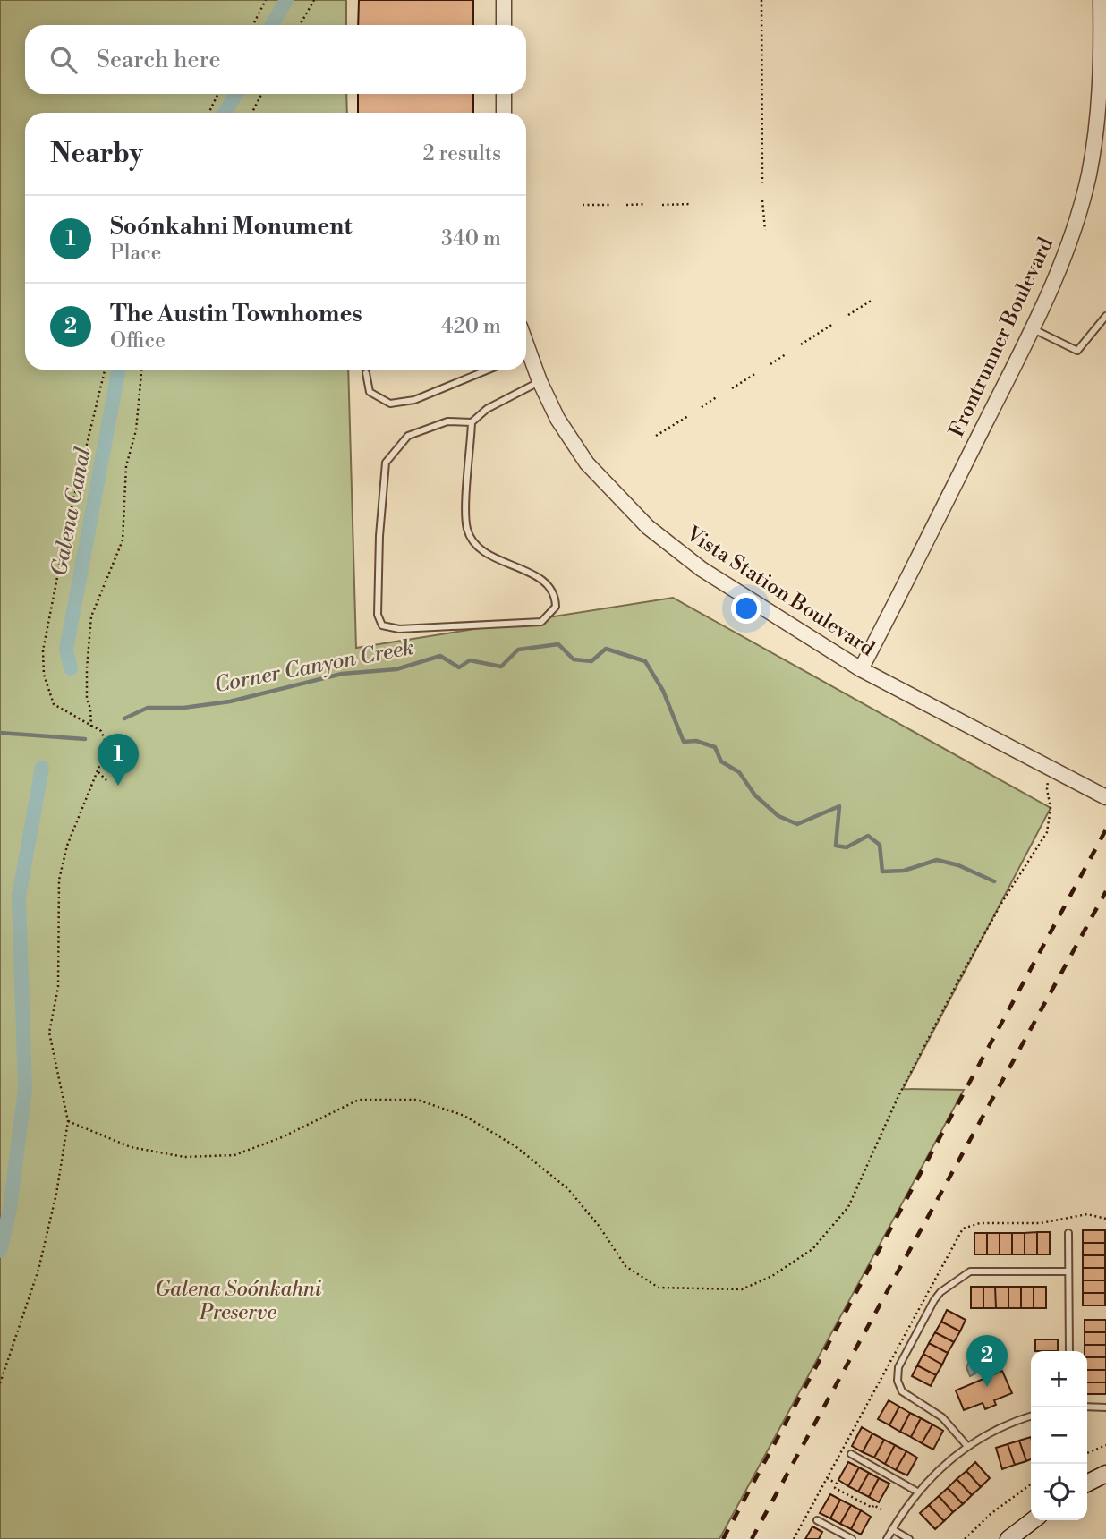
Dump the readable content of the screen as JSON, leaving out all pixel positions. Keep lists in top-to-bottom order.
{
  "streets": {
    "street": ["Frontrunner Boulevard", "Vista Station Boulevard"]
  },
  "crossings": [
    ["Frontrunner Boulevard", "Vista Station Boulevard"]
  ],
  "water": ["Galena Canal", "Corner Canyon Creek"],
  "parks": ["Galena Soónkahni Preserve"],
  "page": {
    "search": "Search here",
    "heading": ["Nearby", "2 results"],
    "list": [
      {
        "mark": "1",
        "name": "Soónkahni Monument",
        "note": "Place",
        "value": "340 m"
      },
      {
        "mark": "2",
        "name": "The Austin Townhomes",
        "note": "Office",
        "value": "420 m"
      }
    ],
    "pins": ["1", "2"],
    "map_buttons": ["+", "−"]
  }
}
